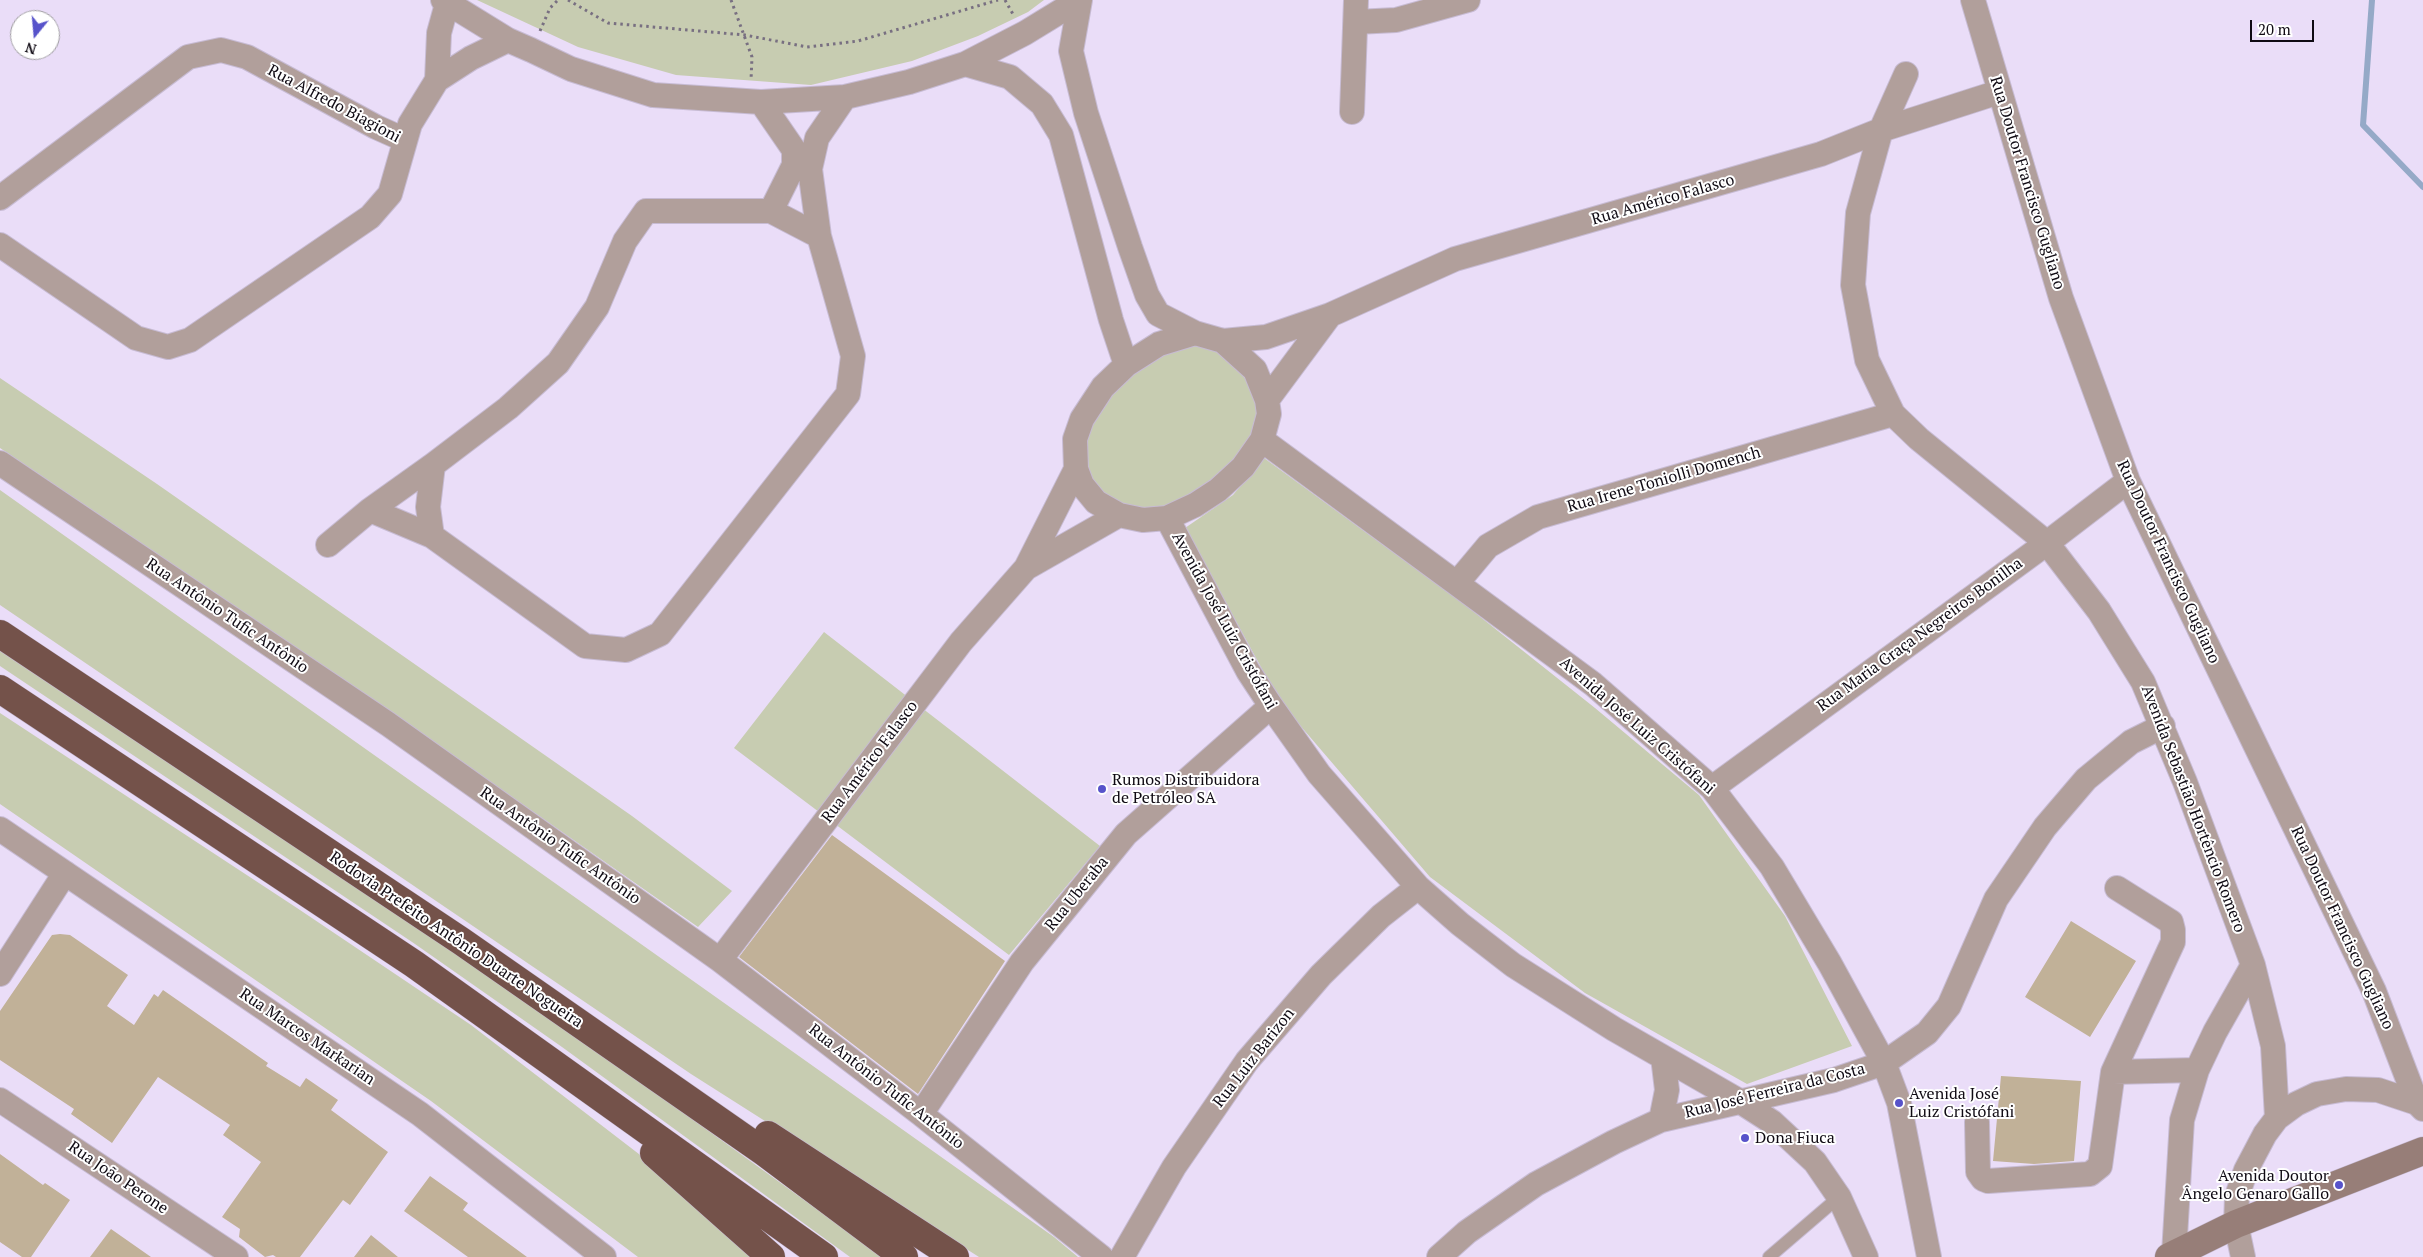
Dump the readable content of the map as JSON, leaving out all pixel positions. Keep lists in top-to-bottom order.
{
  "streets": {
    "highway": ["Rodovia Prefeito Antônio Duarte Nogueira"],
    "street": [
      "Rua Alfredo Biagioni",
      "Rua Doutor Francisco Gugliano",
      "Rua Américo Falasco",
      "Rua Irene Toniolli Domench",
      "Rua Antônio Tufic Antônio",
      "Avenida José Luiz Cristófani",
      "Rua Maria Graça Negreiros Bonilha",
      "Avenida Sebastião Hortêncio Romero",
      "Rua Uberaba",
      "Rua Marcos Markarian",
      "Rua Luiz Barizon",
      "Rua José Ferreira da Costa",
      "Rua João Perone"
    ]
  },
  "crossings": [
    ["Rua Doutor Francisco Gugliano", "Rua Américo Falasco"],
    ["Rua Doutor Francisco Gugliano", "Rua Maria Graça Negreiros Bonilha"],
    ["Rua Américo Falasco", "Rua Antônio Tufic Antônio"],
    ["Rua Américo Falasco", "Avenida Sebastião Hortêncio Romero"],
    ["Rua Irene Toniolli Domench", "Avenida José Luiz Cristófani"],
    ["Rua Irene Toniolli Domench", "Avenida Sebastião Hortêncio Romero"],
    ["Rua Antônio Tufic Antônio", "Rua Uberaba"],
    ["Avenida José Luiz Cristófani", "Rua Maria Graça Negreiros Bonilha"],
    ["Avenida José Luiz Cristófani", "Rua Uberaba"],
    ["Avenida José Luiz Cristófani", "Rua Luiz Barizon"],
    ["Avenida José Luiz Cristófani", "Rua José Ferreira da Costa"],
    ["Rua Maria Graça Negreiros Bonilha", "Avenida Sebastião Hortêncio Romero"],
    ["Avenida Sebastião Hortêncio Romero", "Rua José Ferreira da Costa"]
  ],
  "places": [
    "Rumos Distribuidora de Petróleo SA",
    "Avenida José Luiz Cristófani",
    "Dona Fiuca",
    "Avenida Doutor Ângelo Genaro Gallo"
  ],
  "scale_bar": "20 m",
  "north": "bottom"
}
